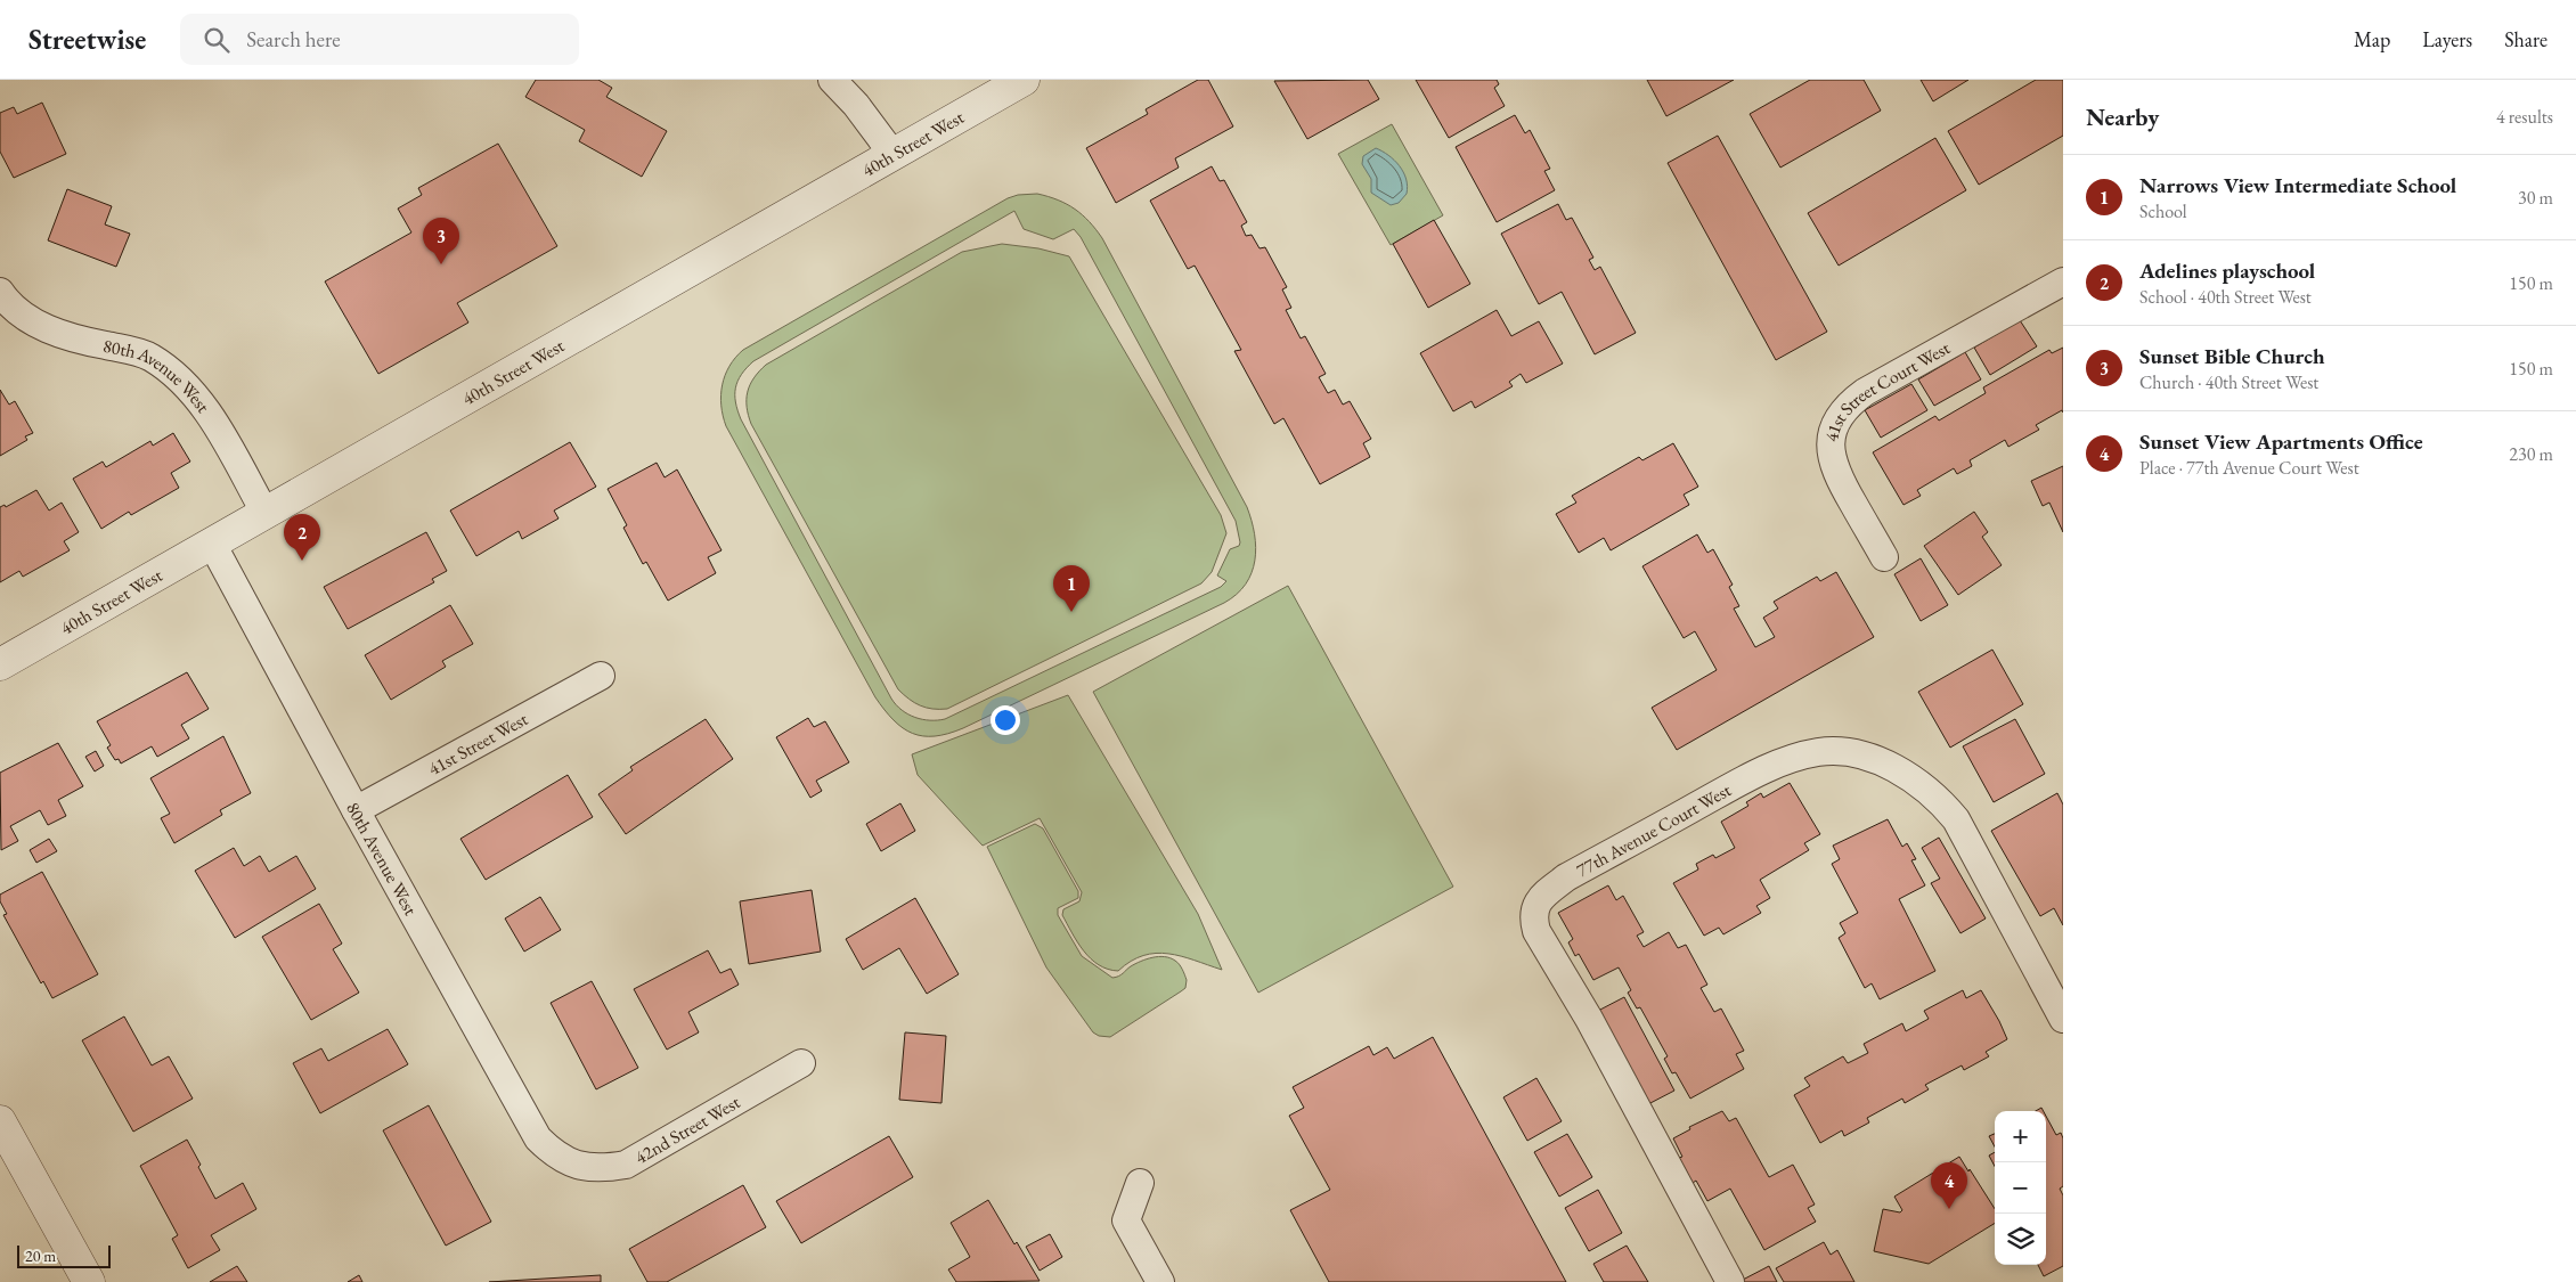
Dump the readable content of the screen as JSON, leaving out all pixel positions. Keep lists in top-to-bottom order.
{
  "streets": {
    "street": [
      "40th Street West",
      "80th Avenue West",
      "41st Street Court West",
      "41st Street West",
      "77th Avenue Court West",
      "42nd Street West"
    ]
  },
  "crossings": [
    ["40th Street West", "80th Avenue West"],
    ["80th Avenue West", "41st Street West"],
    ["80th Avenue West", "42nd Street West"]
  ],
  "scale_bar": "20 m",
  "page": {
    "header": "Streetwise",
    "search": "Search here",
    "nav": ["Map", "Layers", "Share"],
    "heading": ["Nearby", "4 results"],
    "list": [
      {
        "mark": "1",
        "name": "Narrows View Intermediate School",
        "note": "School",
        "value": "30 m"
      },
      {
        "mark": "2",
        "name": "Adelines playschool",
        "note": "School · 40th Street West",
        "value": "150 m"
      },
      {
        "mark": "3",
        "name": "Sunset Bible Church",
        "note": "Church · 40th Street West",
        "value": "150 m"
      },
      {
        "mark": "4",
        "name": "Sunset View Apartments Office",
        "note": "Place · 77th Avenue Court West",
        "value": "230 m"
      }
    ],
    "pins": [
      "3",
      "2",
      "1",
      "4"
    ],
    "map_buttons": ["+", "−"],
    "scale": "20 m"
  }
}
